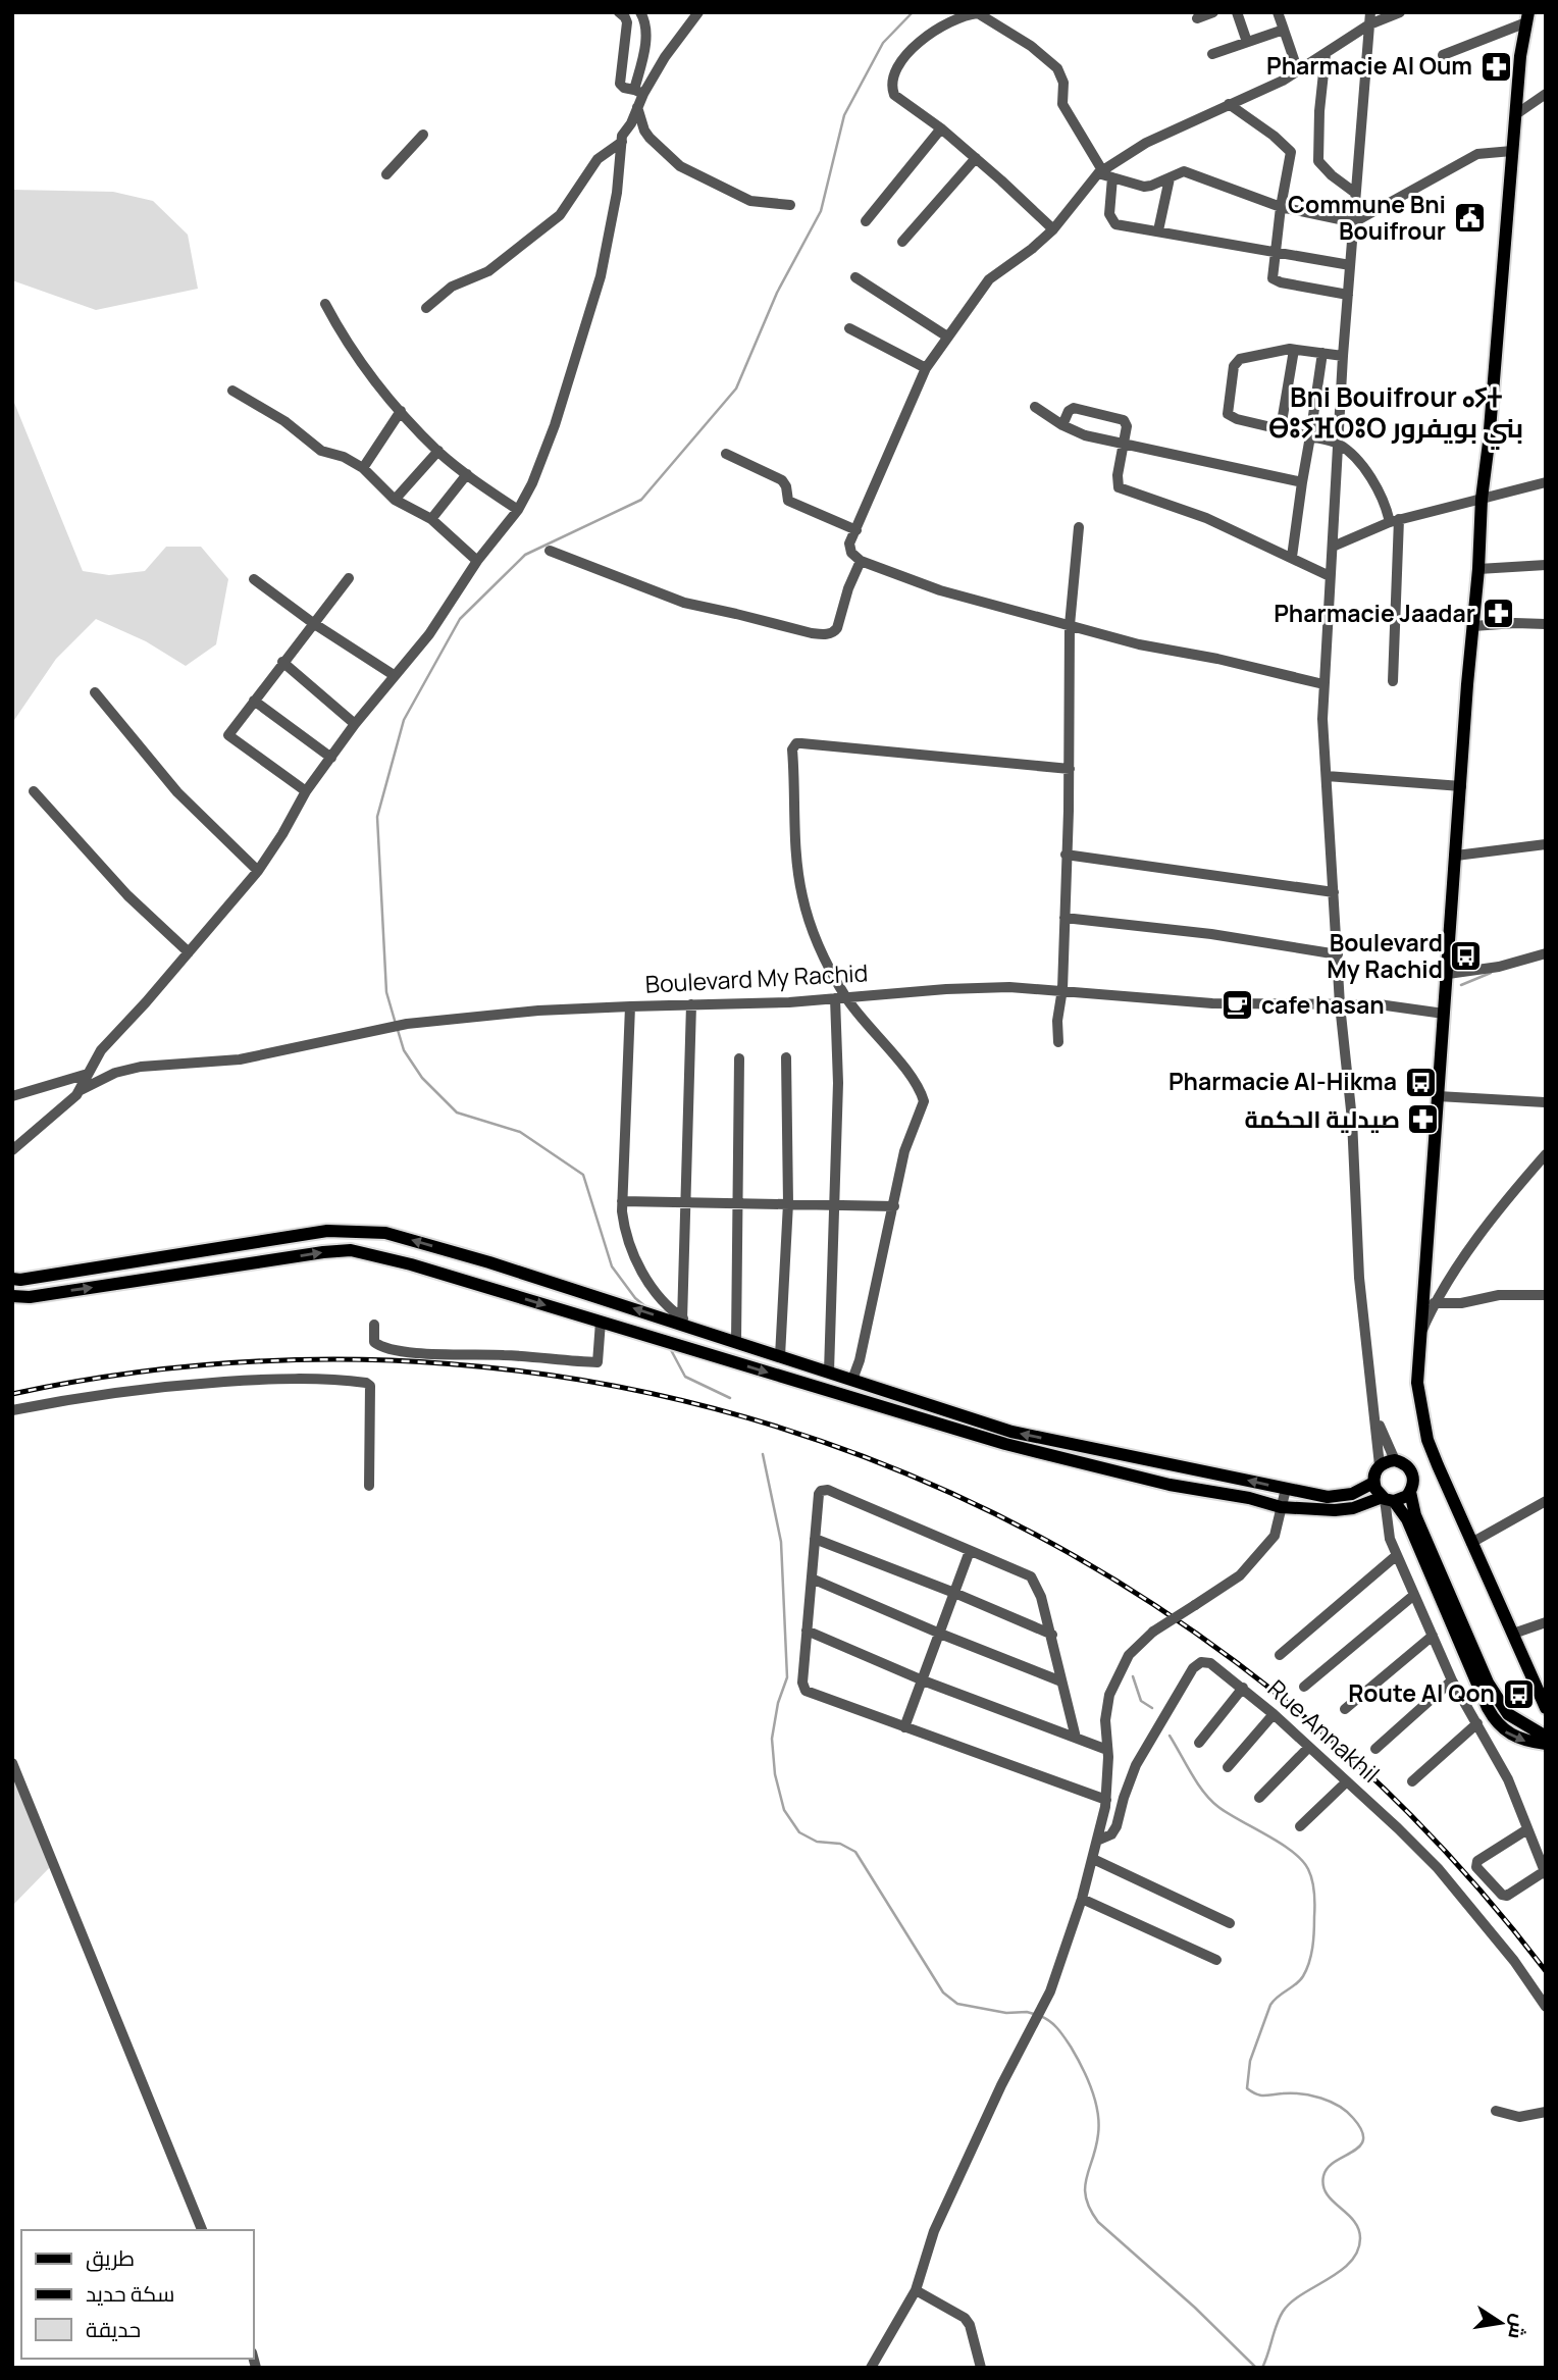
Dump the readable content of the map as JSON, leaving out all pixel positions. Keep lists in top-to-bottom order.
{
  "streets": {
    "street": ["Boulevard My Rachid", "Rue Annakhil"]
  },
  "districts": ["Bni Bouifrour ⴰⵢⵜ ⴱⵓⵢⴼⵔⵓⵔ بني بويفرور"],
  "places": {
    "pharmacy": ["Pharmacie Al Oum", "Pharmacie Jaadar", "صيدلية الحكمة"],
    "public building": ["Commune Bni Bouifrour"],
    "bus stop": ["Boulevard My Rachid", "Pharmacie Al-Hikma", "Route Al Qon"],
    "cafe": ["cafe hasan"]
  },
  "legend": ["طريق", "سكة حديد", "حديقة"],
  "north": "right"
}
